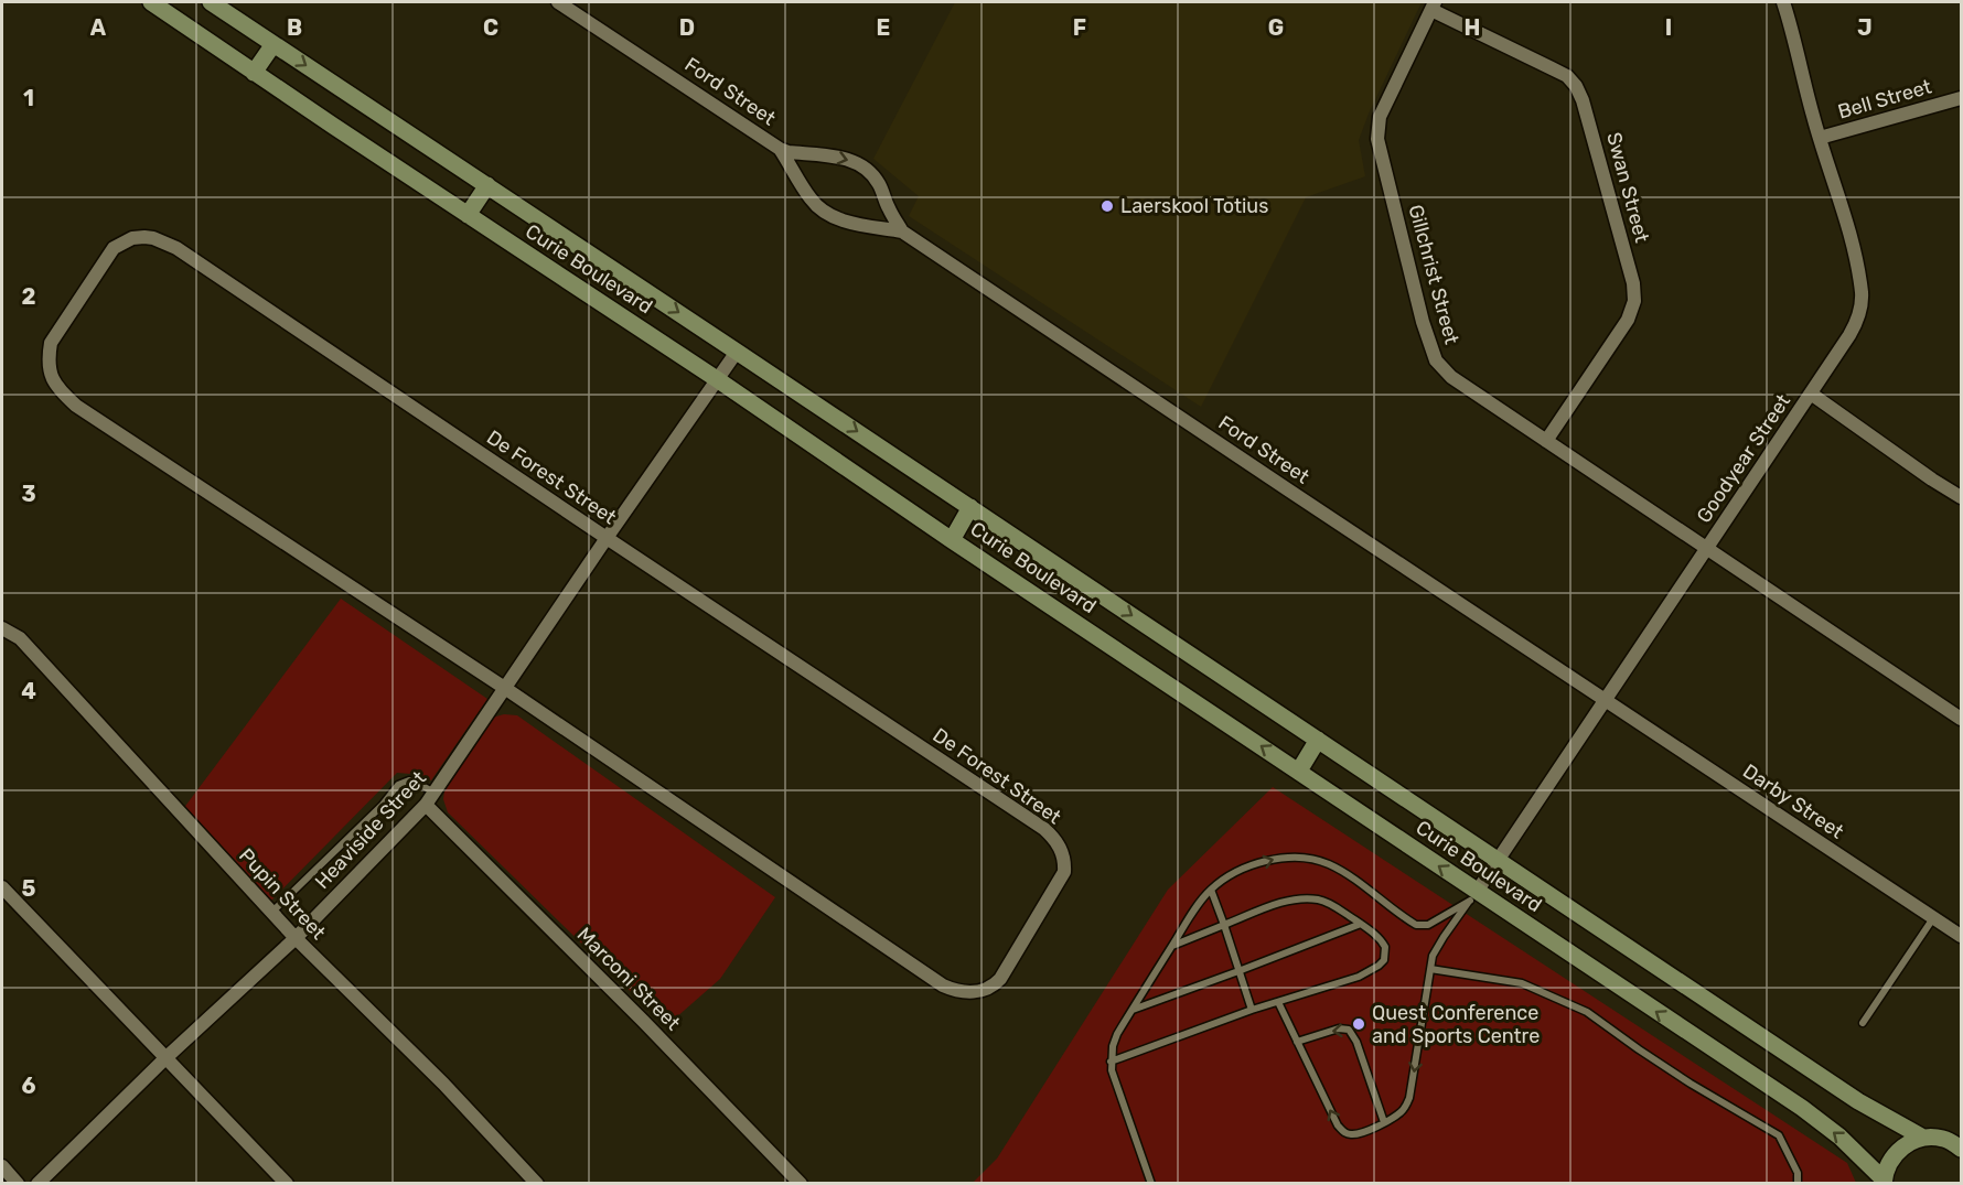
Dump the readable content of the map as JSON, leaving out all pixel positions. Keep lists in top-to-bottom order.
{
  "streets": {
    "street": [
      "Ford Street",
      "Bell Street",
      "Swan Street",
      "Curie Boulevard",
      "Gillchrist Street",
      "Goodyear Street",
      "De Forest Street",
      "Darby Street",
      "Heaviside Street",
      "Pupin Street",
      "Marconi Street"
    ]
  },
  "crossings": [
    ["Ford Street", "Goodyear Street"],
    ["Ford Street", "Darby Street"],
    ["Bell Street", "Goodyear Street"],
    ["Swan Street", "Gillchrist Street"],
    ["Curie Boulevard", "Goodyear Street"],
    ["Curie Boulevard", "Heaviside Street"],
    ["Gillchrist Street", "Goodyear Street"],
    ["Goodyear Street", "Darby Street"],
    ["De Forest Street", "Heaviside Street"],
    ["Heaviside Street", "Pupin Street"],
    ["Heaviside Street", "Marconi Street"]
  ],
  "places": ["Laerskool Totius", "Quest Conference and Sports Centre"],
  "grid": {
    "columns": [
      "A",
      "B",
      "C",
      "D",
      "E",
      "F",
      "G",
      "H",
      "I",
      "J"
    ],
    "rows": [
      "1",
      "2",
      "3",
      "4",
      "5",
      "6"
    ]
  }
}
